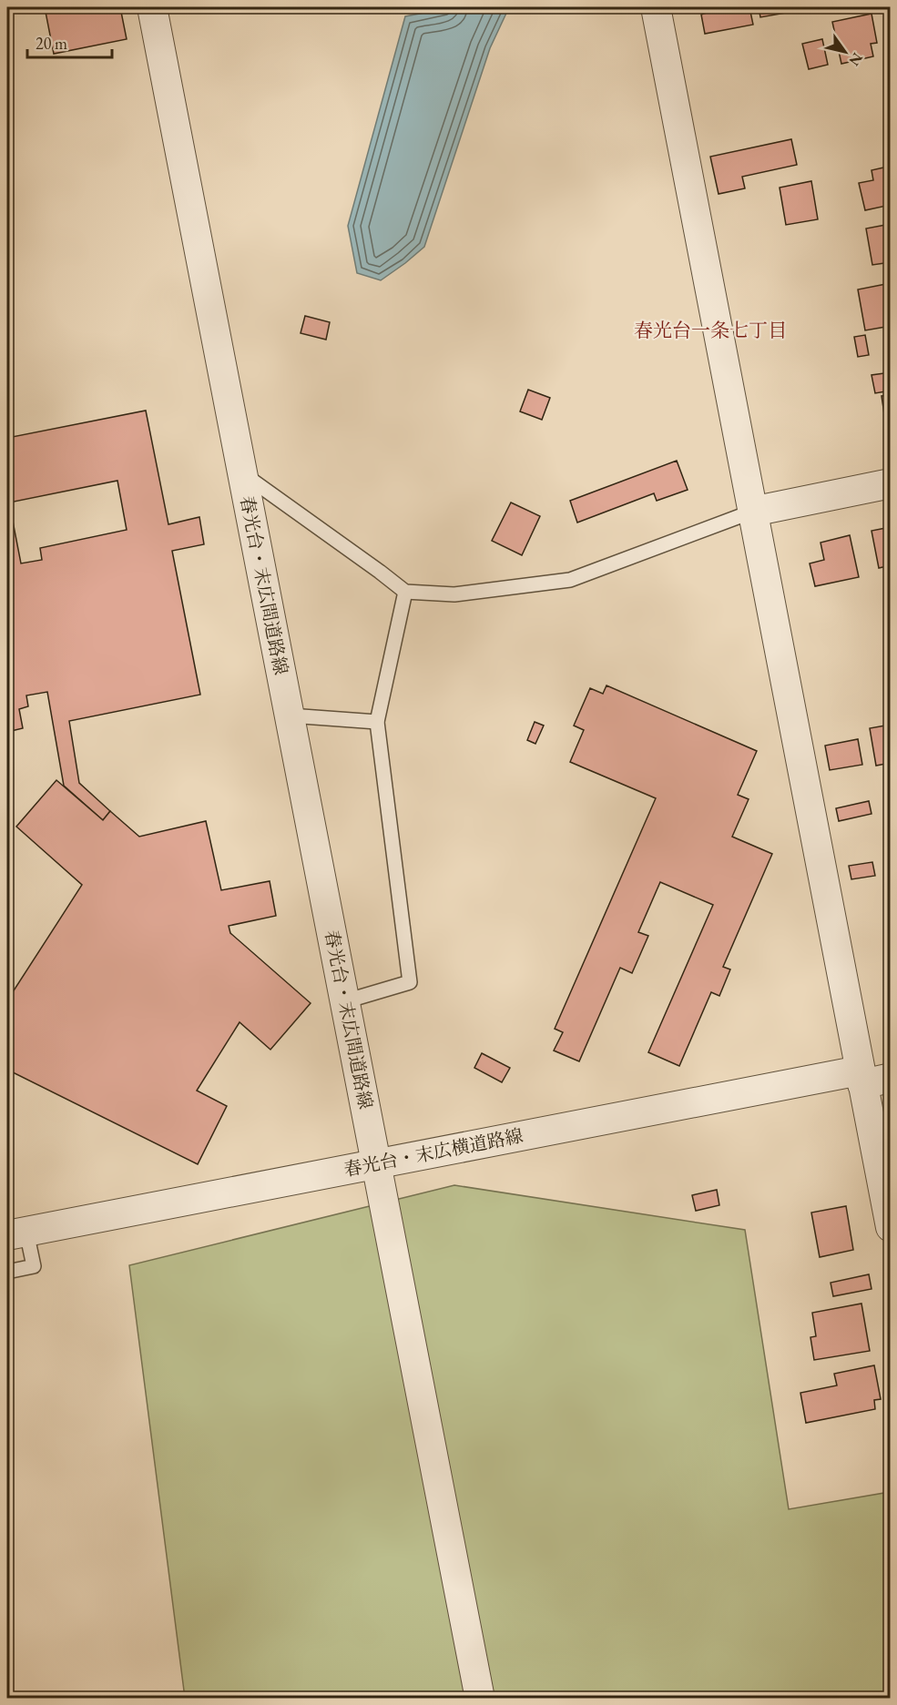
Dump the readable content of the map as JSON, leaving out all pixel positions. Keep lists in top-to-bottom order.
{
  "streets": {
    "street": ["春光台・末広間道路線", "春光台・末広横道路線"]
  },
  "crossings": [
    ["春光台・末広間道路線", "春光台・末広横道路線"]
  ],
  "districts": ["春光台一条七丁目"],
  "scale_bar": "20 m",
  "north": "bottom right"
}
